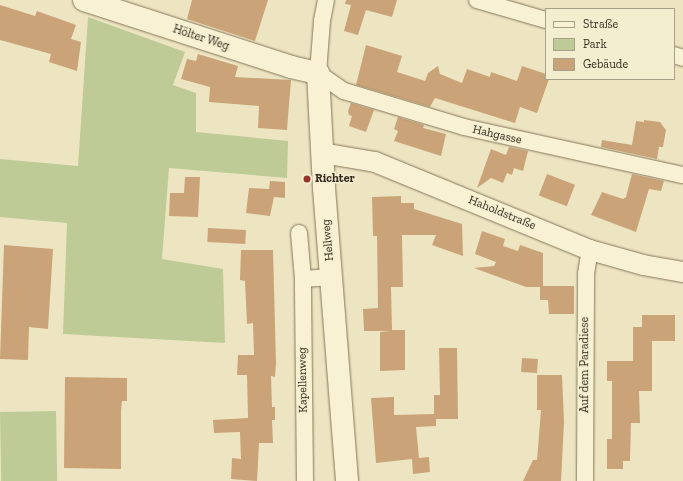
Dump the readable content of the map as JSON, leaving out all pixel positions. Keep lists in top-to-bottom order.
{
  "streets": {
    "main road": ["Hölter Weg", "Hellweg"],
    "street": [
      "Hahgasse",
      "Haholdstraße",
      "Auf dem Paradiese",
      "Kapellenweg"
    ]
  },
  "crossings": [
    ["Hölter Weg", "Hahgasse"],
    ["Hölter Weg", "Hellweg"],
    ["Hahgasse", "Hellweg"],
    ["Haholdstraße", "Hellweg"],
    ["Haholdstraße", "Auf dem Paradiese"]
  ],
  "places": ["Richter"],
  "legend": ["Straße", "Park", "Gebäude"]
}
